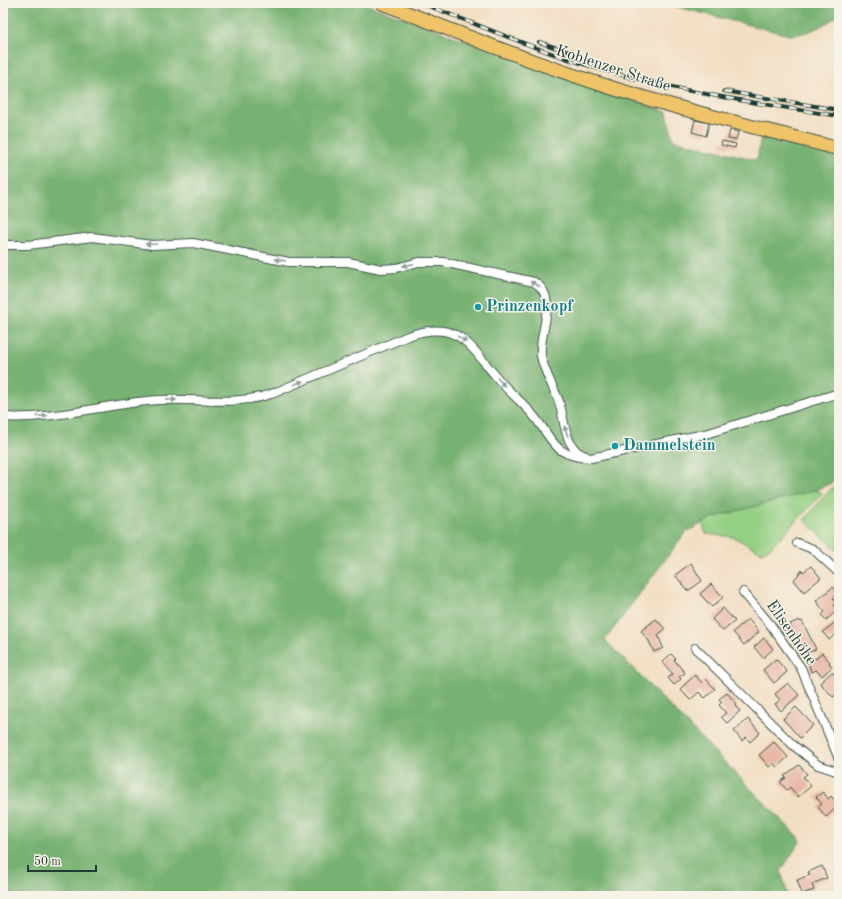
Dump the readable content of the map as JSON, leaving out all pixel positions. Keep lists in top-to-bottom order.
{
  "streets": {
    "main road": ["Koblenzer Straße"],
    "street": ["Elisenhöhe"]
  },
  "places": ["Prinzenkopf", "Dammelstein"],
  "scale_bar": "50 m"
}
